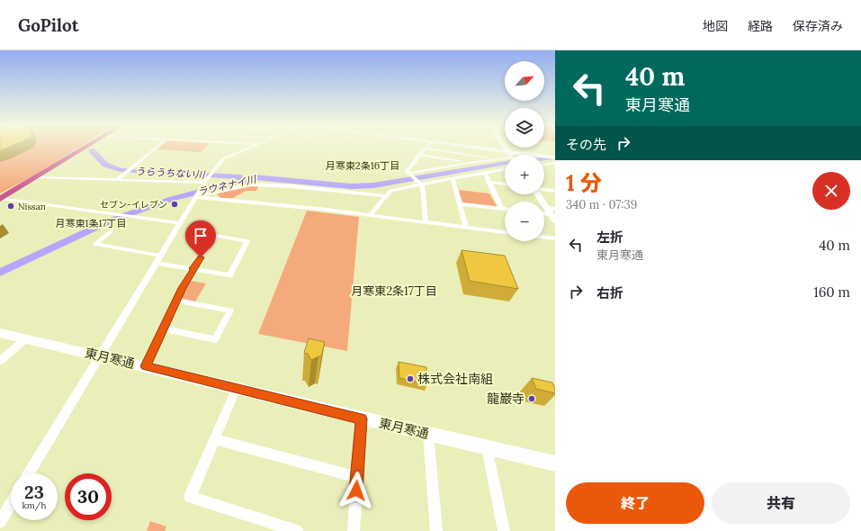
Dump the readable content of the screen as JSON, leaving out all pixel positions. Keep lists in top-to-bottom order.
{
  "streets": {
    "street": ["東月寒通"]
  },
  "districts": ["月寒東2条16丁目", "月寒東1条17丁目", "月寒東2条17丁目"],
  "water": ["うらうちない川", "ラウネナイ川"],
  "places": [
    "セブン-イレブン",
    "Nissan",
    "株式会社南組",
    "龍巌寺"
  ],
  "north": "top right",
  "page": {
    "header": "GoPilot",
    "nav": ["地図", "経路", "保存済み"],
    "turn": ["40 m", "東月寒通"],
    "map_buttons": ["+", "−"],
    "then": "その先",
    "heading": ["1 分", "340 m · 07:39"],
    "list": [
      {
        "name": "左折",
        "note": "東月寒通",
        "value": "40 m"
      },
      {
        "name": "右折",
        "value": "160 m"
      }
    ],
    "speed": "23 km/h",
    "limit": "30",
    "buttons": ["終了", "共有"]
  }
}
